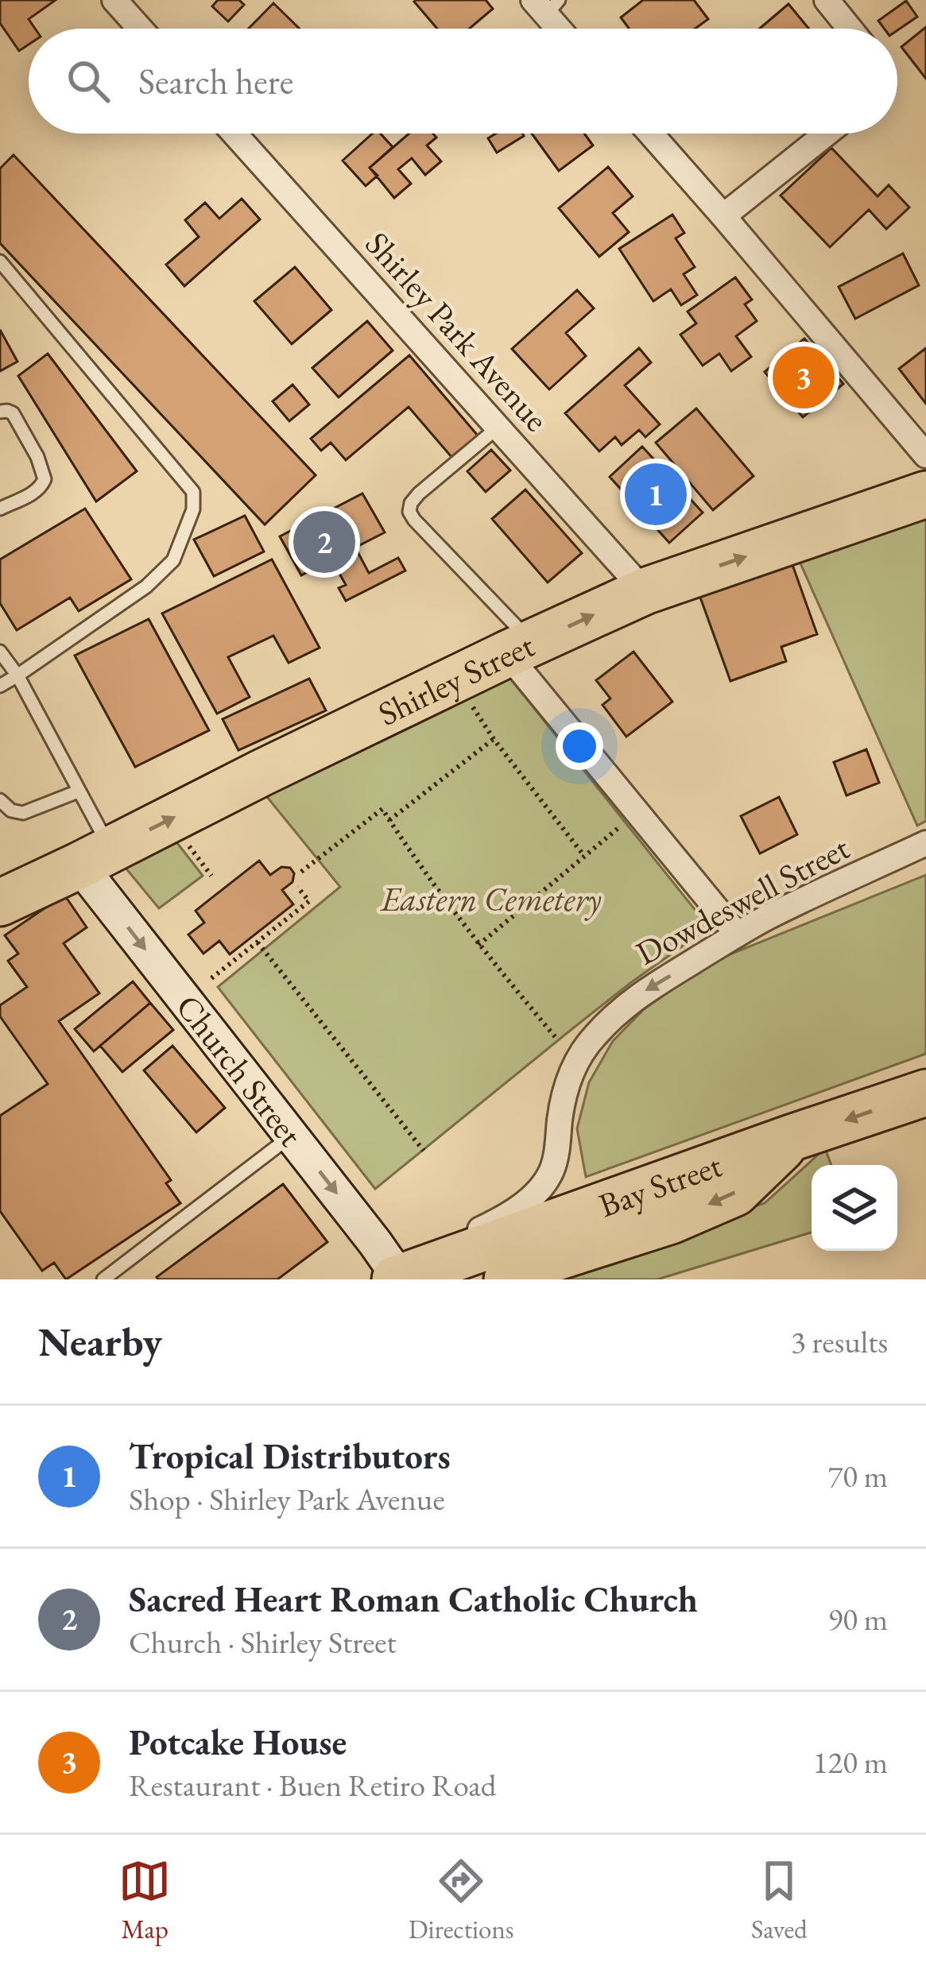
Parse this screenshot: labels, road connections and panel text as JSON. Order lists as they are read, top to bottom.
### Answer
{
  "streets": {
    "highway": ["Shirley Street", "Bay Street"],
    "main road": ["Church Street"],
    "street": ["Shirley Park Avenue", "Dowdeswell Street"]
  },
  "crossings": [
    ["Shirley Park Avenue", "Shirley Street"],
    ["Shirley Street", "Church Street"],
    ["Dowdeswell Street", "Church Street"],
    ["Dowdeswell Street", "Bay Street"],
    ["Church Street", "Bay Street"]
  ],
  "one_way": ["Shirley Street", "Dowdeswell Street", "Church Street"],
  "parks": ["Eastern Cemetery"],
  "page": {
    "search": "Search here",
    "pins": ["3", "1", "2"],
    "heading": ["Nearby", "3 results"],
    "list": [
      {
        "mark": "1",
        "name": "Tropical Distributors",
        "note": "Shop · Shirley Park Avenue",
        "value": "70 m"
      },
      {
        "mark": "2",
        "name": "Sacred Heart Roman Catholic Church",
        "note": "Church · Shirley Street",
        "value": "90 m"
      },
      {
        "mark": "3",
        "name": "Potcake House",
        "note": "Restaurant · Buen Retiro Road",
        "value": "120 m"
      }
    ],
    "nav": ["Map", "Directions", "Saved"]
  }
}
